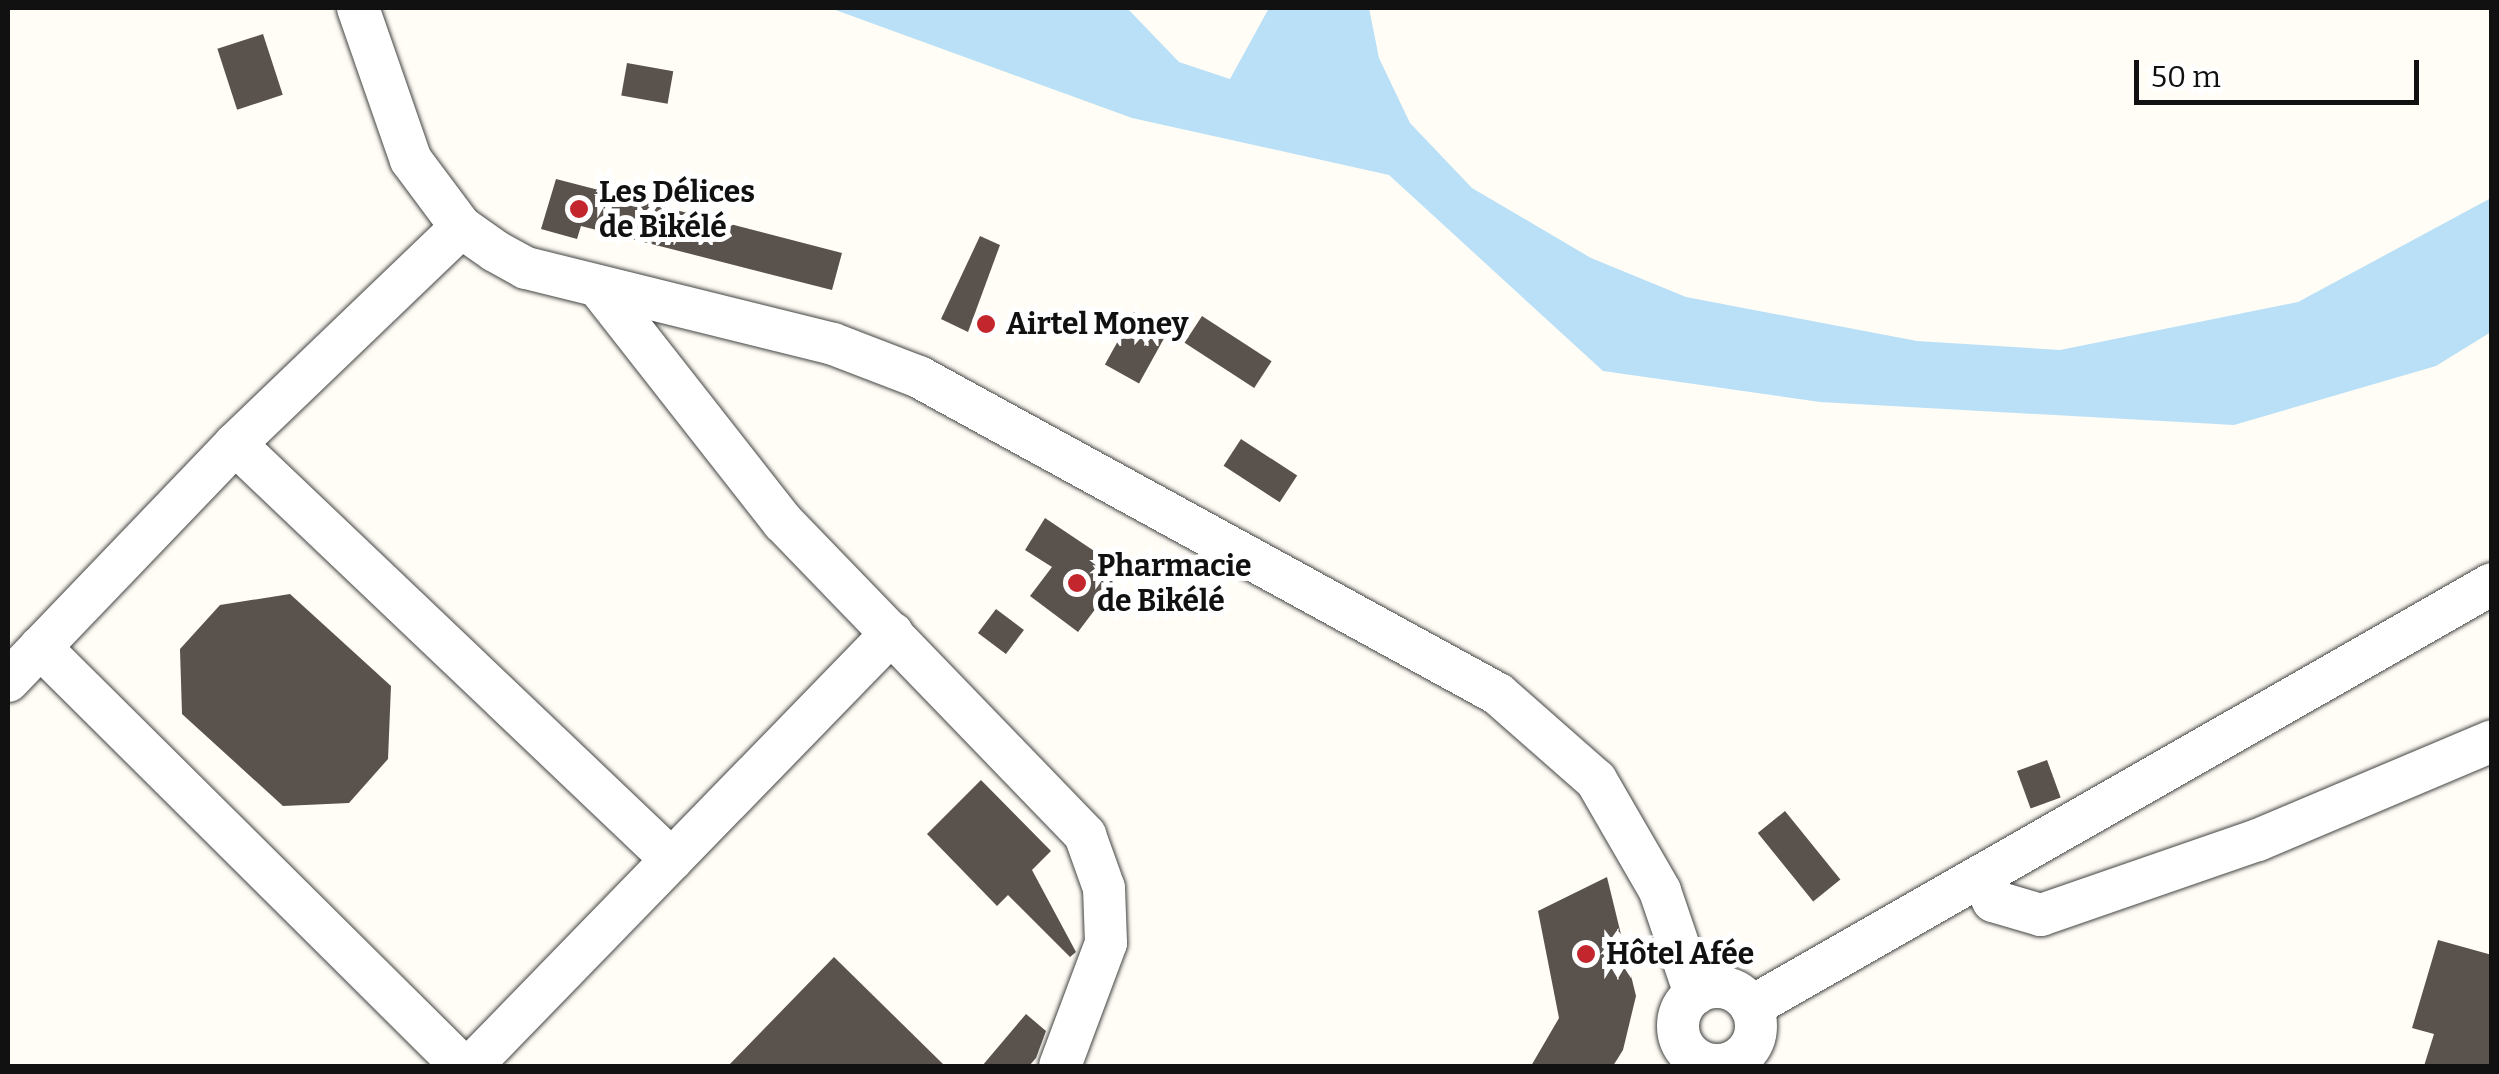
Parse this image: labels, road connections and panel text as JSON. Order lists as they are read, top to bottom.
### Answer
{
  "places": [
    "Les Délices de Bikélé",
    "Airtel Money",
    "Pharmacie de Bikélé",
    "Hôtel Afée"
  ],
  "scale_bar": "50 m"
}
